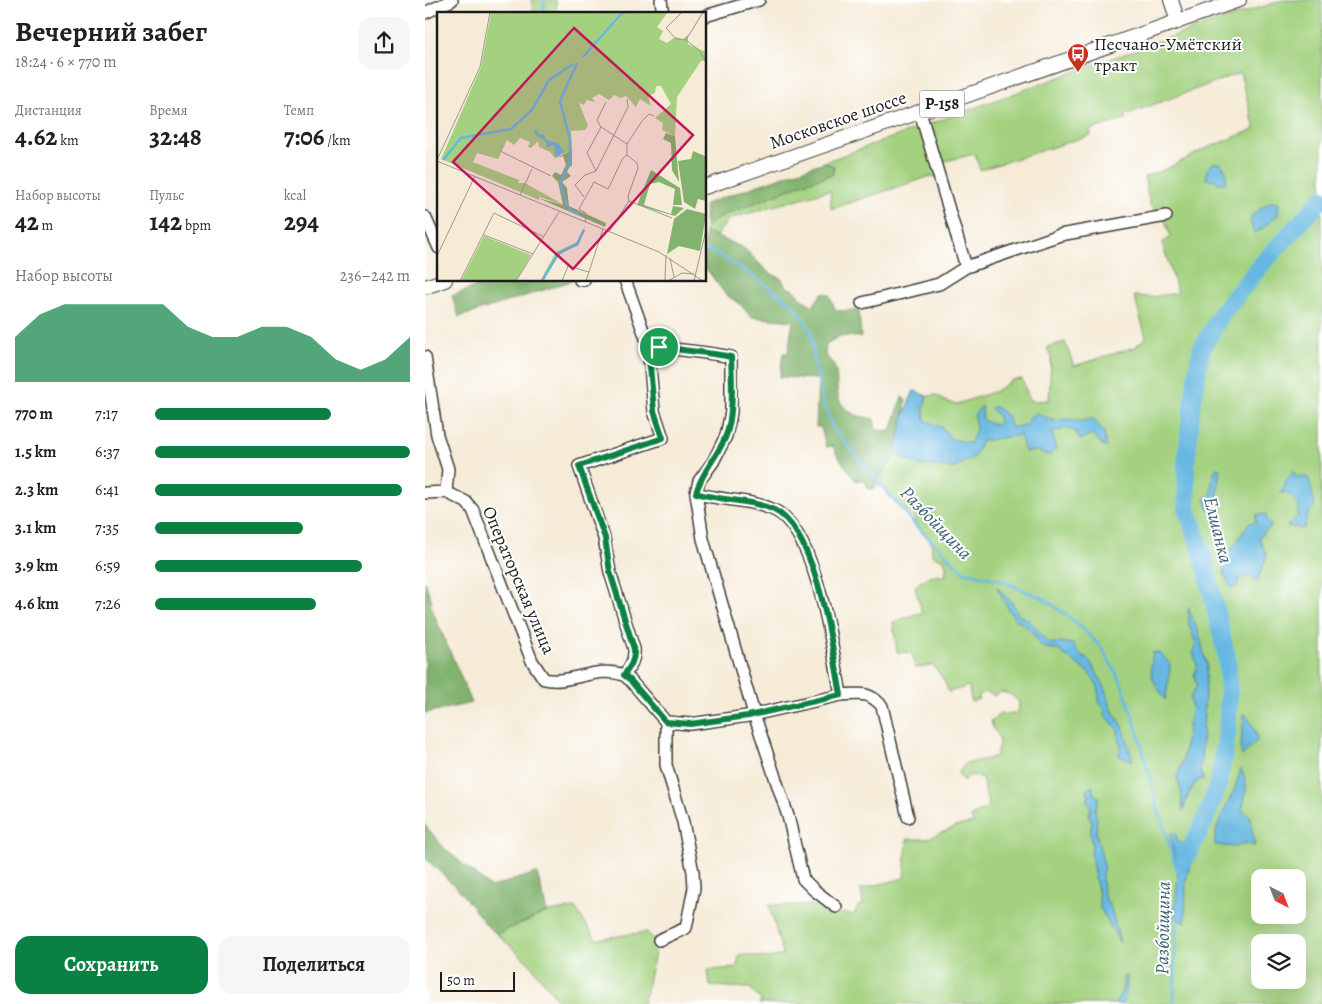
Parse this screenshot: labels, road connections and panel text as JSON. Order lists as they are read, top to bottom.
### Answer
{
  "streets": {
    "main road": ["Р-158", "Московское шоссе"],
    "street": ["Операторская улица"]
  },
  "water": ["Разбойщина", "Елшанка"],
  "places": {
    "bus stop": ["Песчано-Умётский тракт"]
  },
  "scale_bar": "50 m",
  "north": "bottom right",
  "page": {
    "heading": ["Вечерний забег", "18:24 · 6 × 770 m"],
    "stats": [
      ["Дистанция", "4.62 km"],
      ["Время", "32:48"],
      ["Темп", "7:06 /km"],
      ["Набор высоты", "42 m"],
      ["Пульс", "142 bpm"],
      ["kcal", "294"]
    ],
    "chart": ["Набор высоты", "236–242 m"],
    "list": [
      {
        "name": "770 m",
        "note": "7:17"
      },
      {
        "name": "1.5 km",
        "note": "6:37"
      },
      {
        "name": "2.3 km",
        "note": "6:41"
      },
      {
        "name": "3.1 km",
        "note": "7:35"
      },
      {
        "name": "3.9 km",
        "note": "6:59"
      },
      {
        "name": "4.6 km",
        "note": "7:26"
      }
    ],
    "buttons": ["Сохранить", "Поделиться"],
    "scale": "50 m"
  }
}
